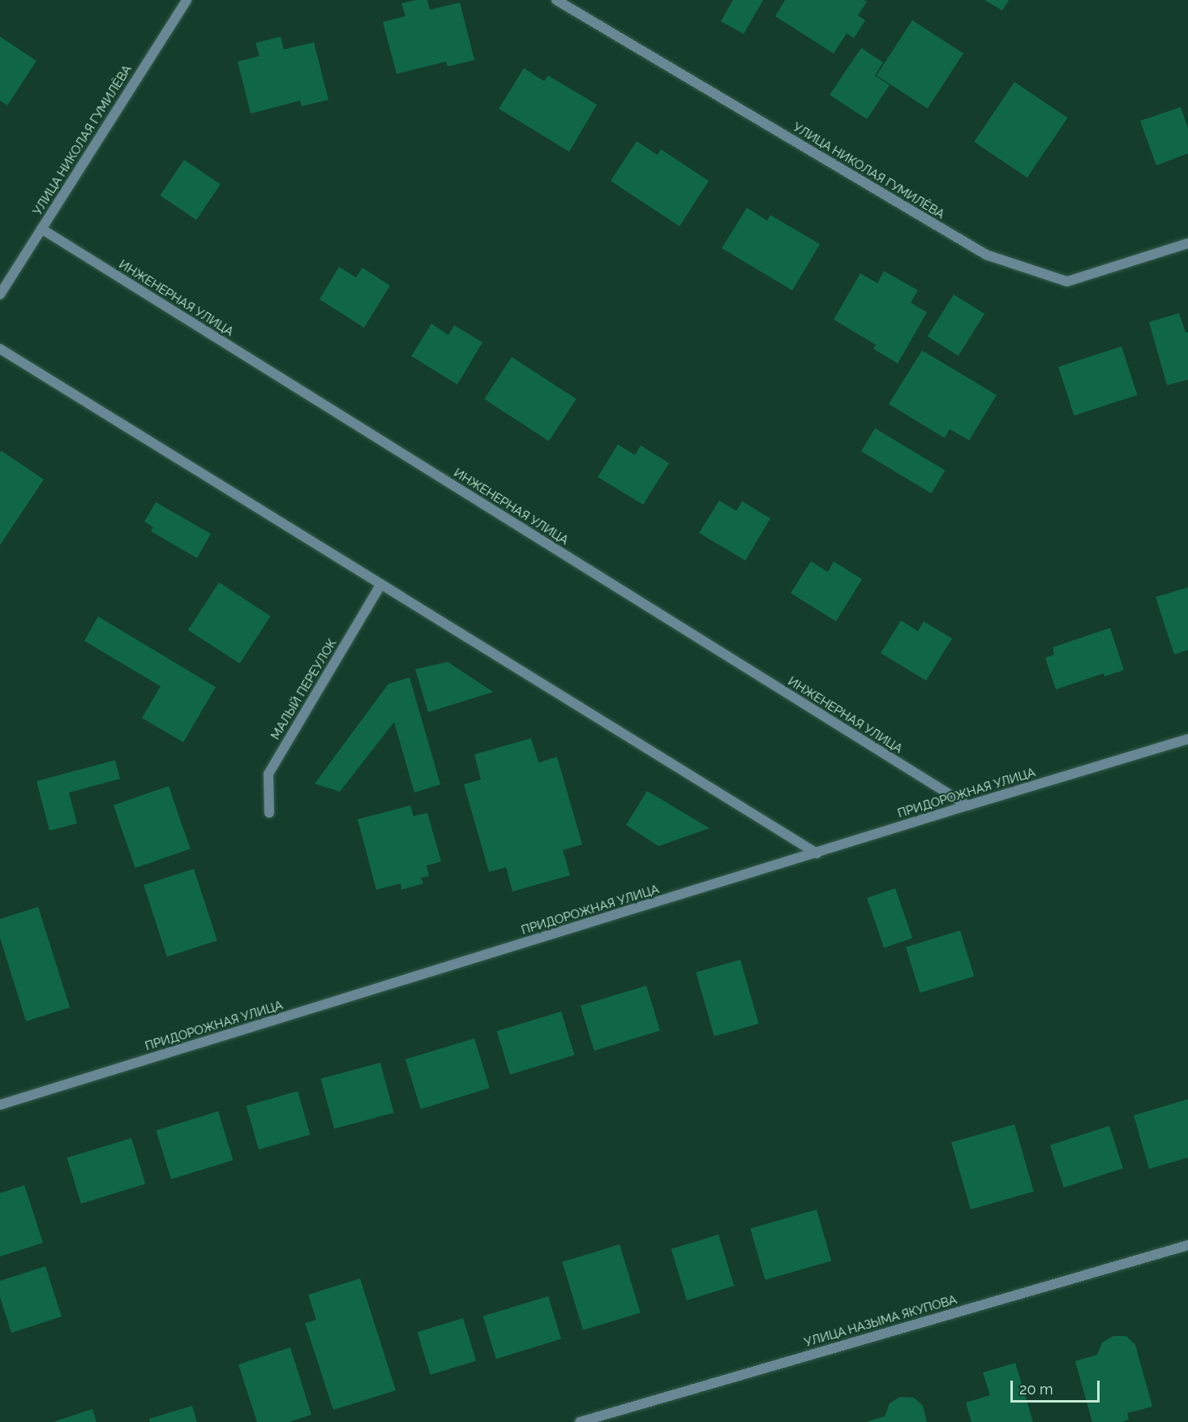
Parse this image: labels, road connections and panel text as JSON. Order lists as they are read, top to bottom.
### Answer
{
  "streets": {
    "street": [
      "УЛИЦА НИКОЛАЯ ГУМИЛЁВА",
      "ИНЖЕНЕРНАЯ УЛИЦА",
      "МАЛЫЙ ПЕРЕУЛОК",
      "ПРИДОРОЖНАЯ УЛИЦА",
      "УЛИЦА НАЗЫМА ЯКУПОВА"
    ]
  },
  "crossings": [
    ["УЛИЦА НИКОЛАЯ ГУМИЛЁВА", "ИНЖЕНЕРНАЯ УЛИЦА"],
    ["ИНЖЕНЕРНАЯ УЛИЦА", "ПРИДОРОЖНАЯ УЛИЦА"]
  ],
  "scale_bar": "20 m"
}
